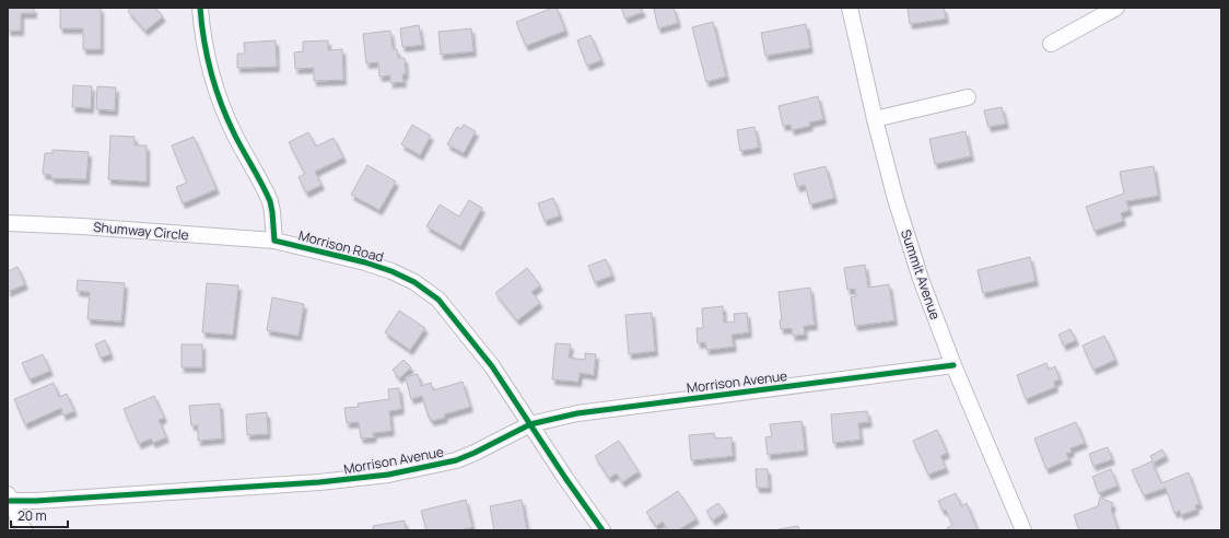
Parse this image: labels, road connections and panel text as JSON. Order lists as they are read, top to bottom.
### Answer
{
  "streets": {
    "street": [
      "Shumway Circle",
      "Morrison Road",
      "Summit Avenue",
      "Morrison Avenue"
    ]
  },
  "crossings": [
    ["Shumway Circle", "Morrison Road"],
    ["Morrison Road", "Morrison Avenue"],
    ["Summit Avenue", "Morrison Avenue"]
  ],
  "scale_bar": "20 m"
}
